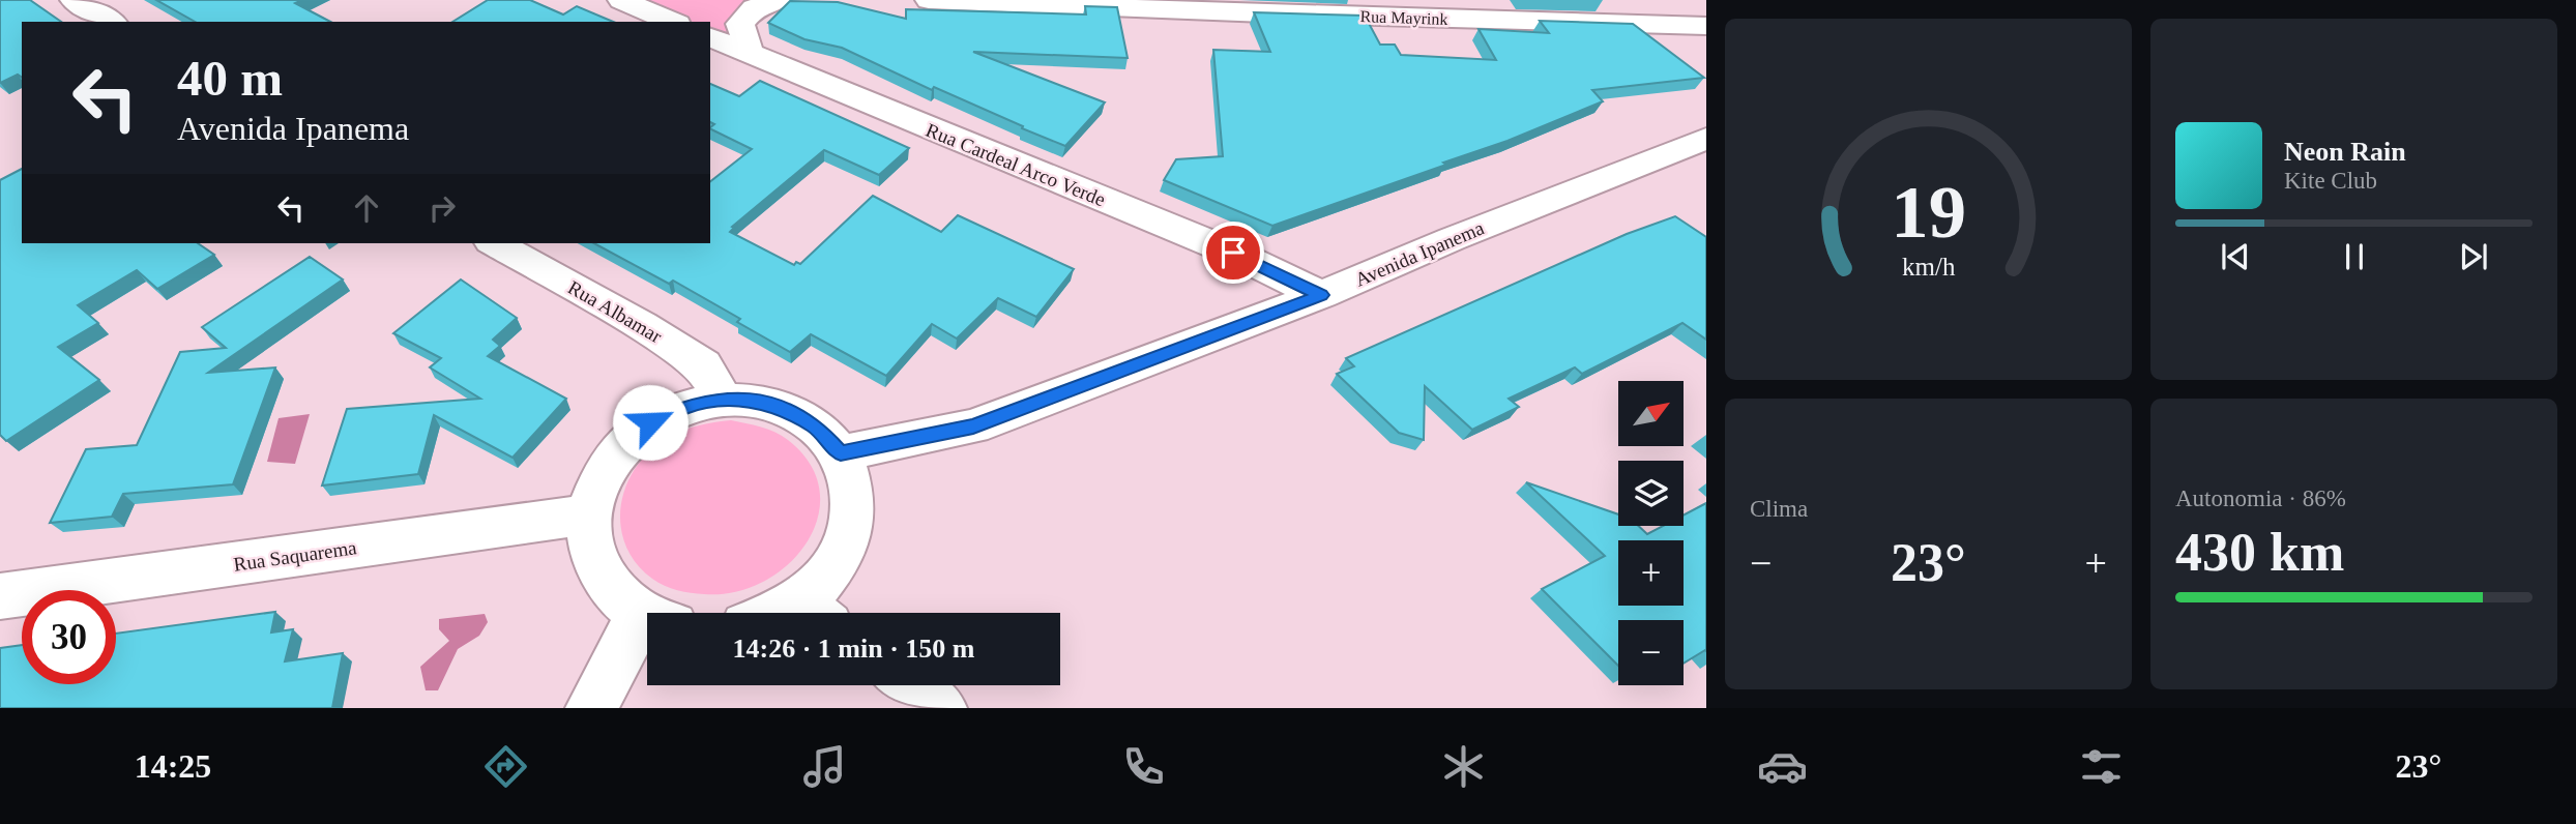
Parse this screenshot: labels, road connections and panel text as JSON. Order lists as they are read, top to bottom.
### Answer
{
  "streets": {
    "street": [
      "Rua Mayrink",
      "Rua Cardeal Arco Verde",
      "Avenida Ipanema",
      "Rua Albamar",
      "Rua Saquarema"
    ]
  },
  "crossings": [
    ["Rua Cardeal Arco Verde", "Avenida Ipanema"]
  ],
  "north": "top right",
  "page": {
    "turn": ["40 m", "Avenida Ipanema"],
    "song": ["Neon Rain", "Kite Club"],
    "map_buttons": ["+", "−"],
    "tile": [
      "Clima",
      ["Autonomia · 86%", "430 km"]
    ],
    "heat": ["−", "23°", "+"],
    "limit": "30",
    "trip": "14:26 · 1 min · 150 m",
    "tabs": ["14:25", "23°"],
    "gauge": ["19", "km/h"]
  }
}
